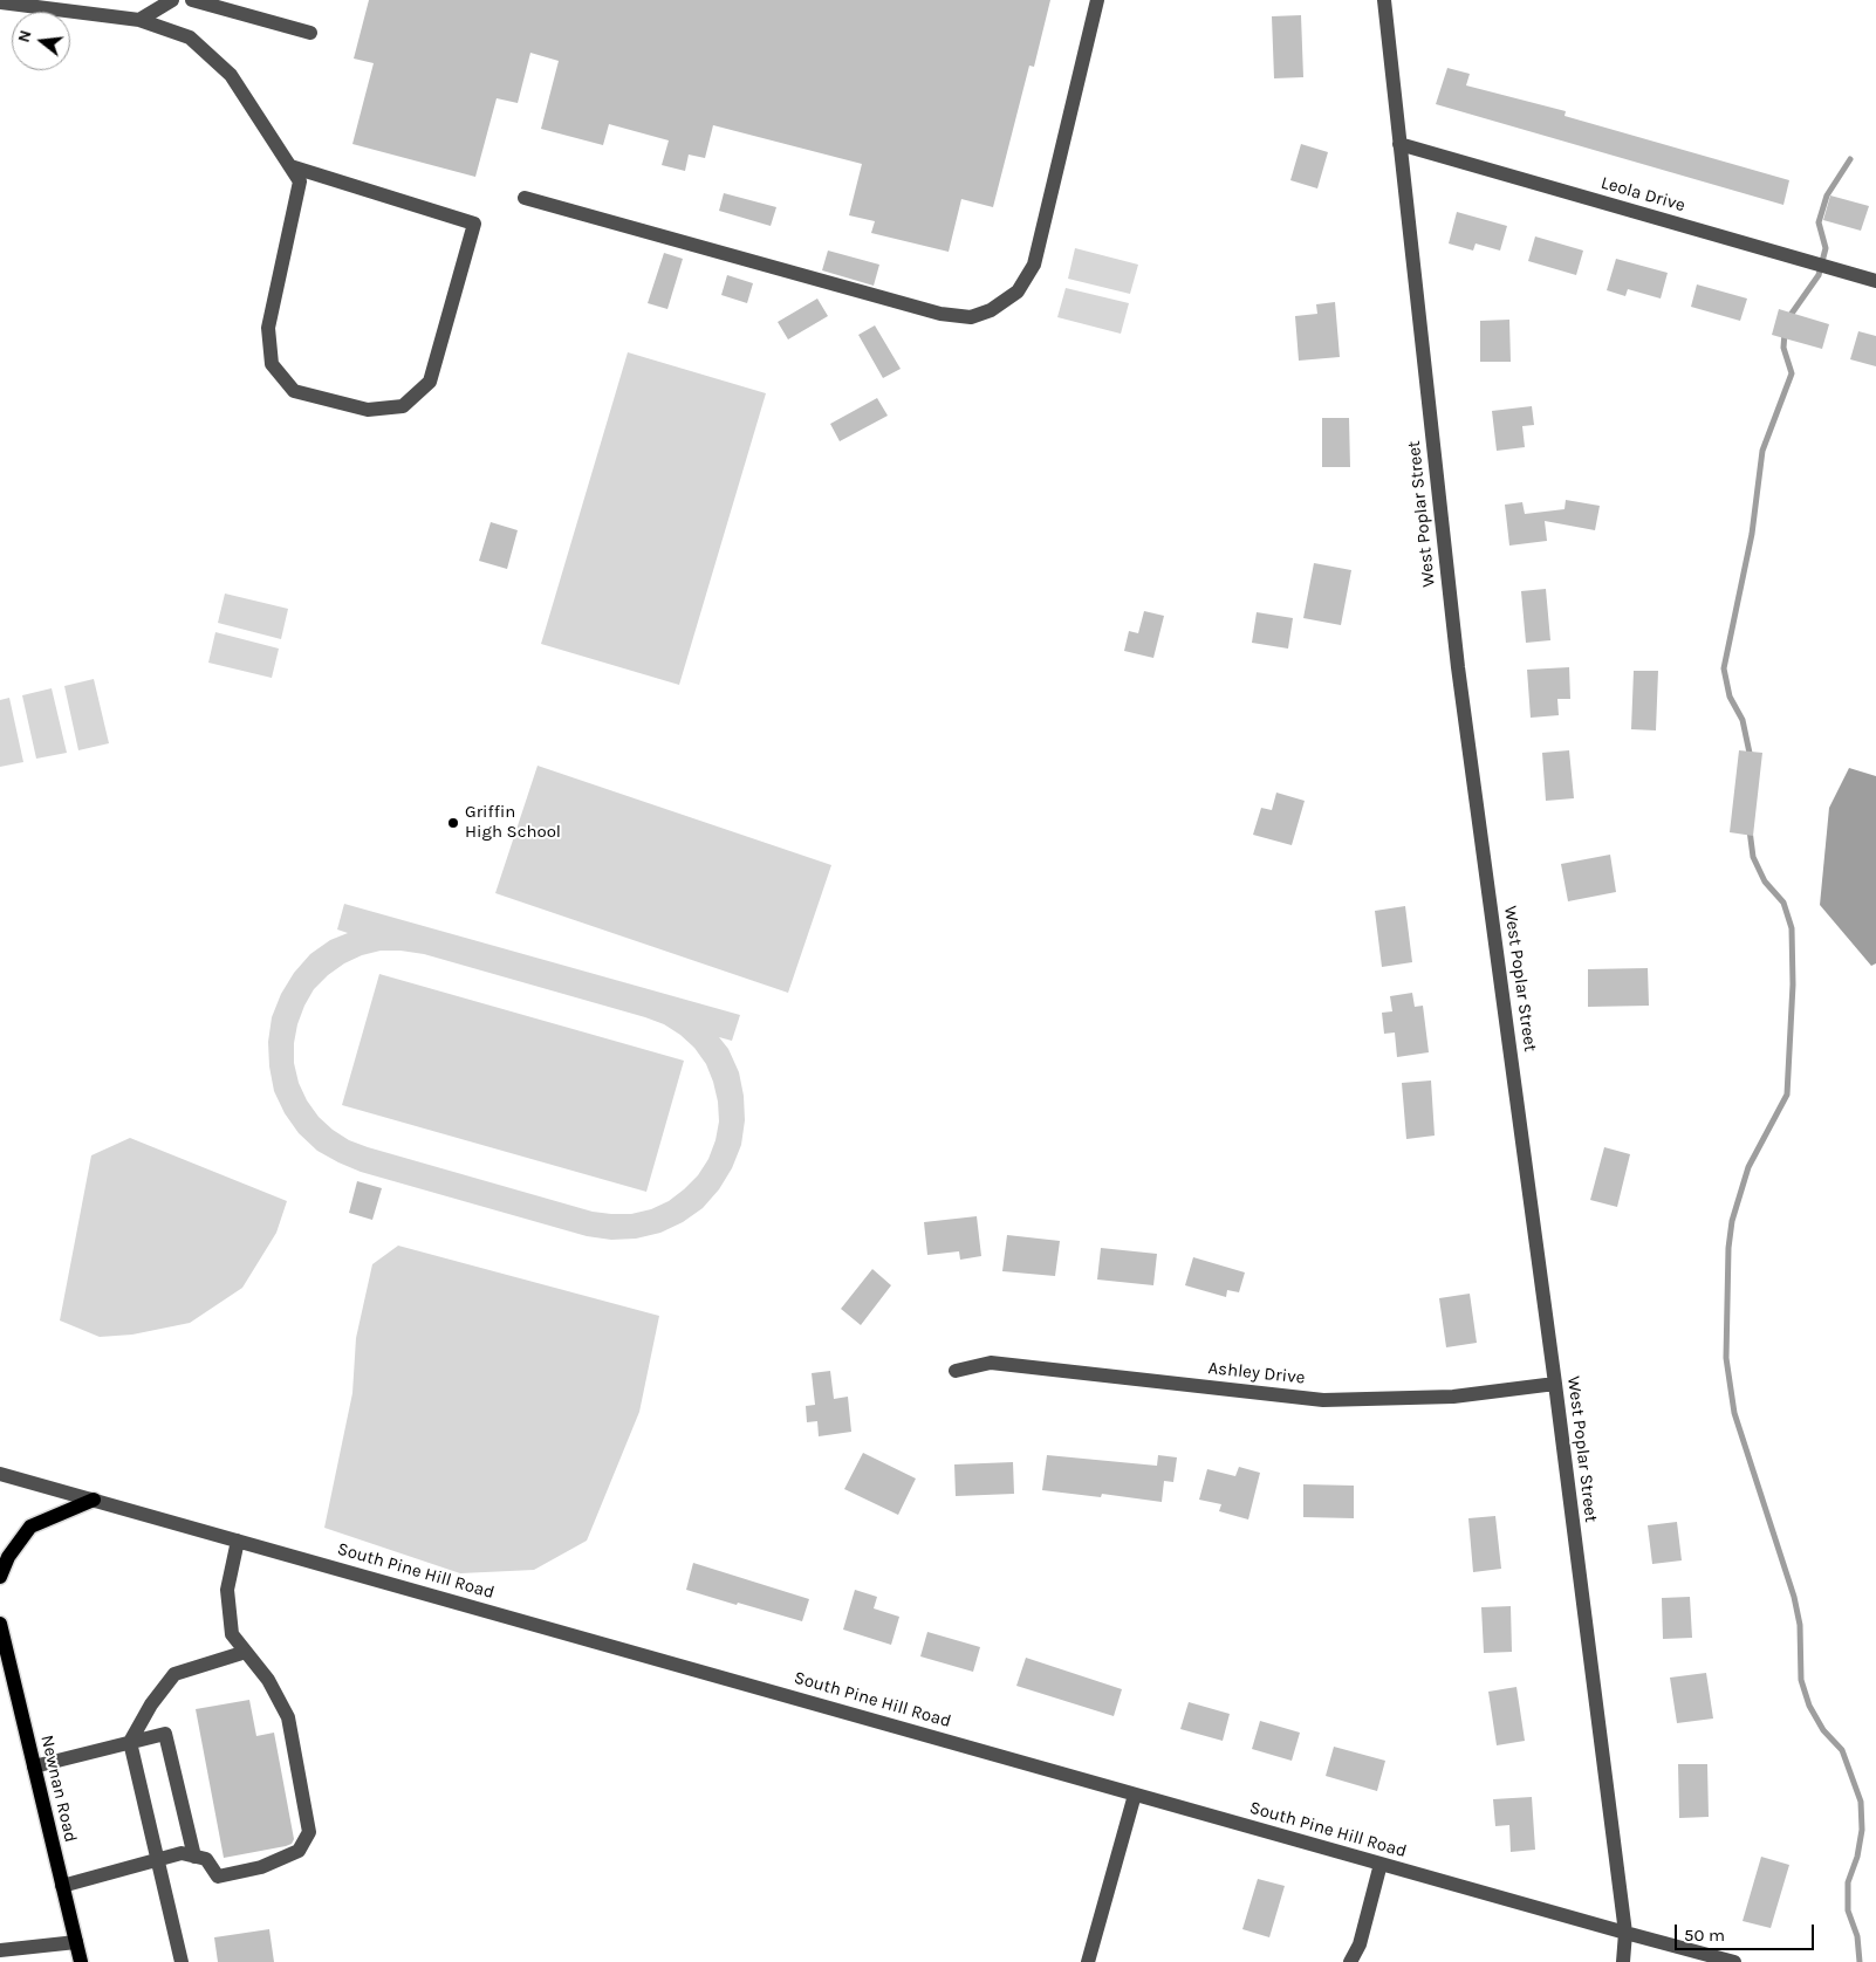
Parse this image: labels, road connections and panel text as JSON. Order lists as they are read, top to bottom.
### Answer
{
  "streets": {
    "main road": ["Newnan Road"],
    "street": [
      "Leola Drive",
      "West Poplar Street",
      "Ashley Drive",
      "South Pine Hill Road"
    ]
  },
  "crossings": [
    ["Leola Drive", "West Poplar Street"],
    ["West Poplar Street", "Ashley Drive"],
    ["West Poplar Street", "South Pine Hill Road"]
  ],
  "places": ["Griffin High School"],
  "scale_bar": "50 m",
  "north": "left"
}
